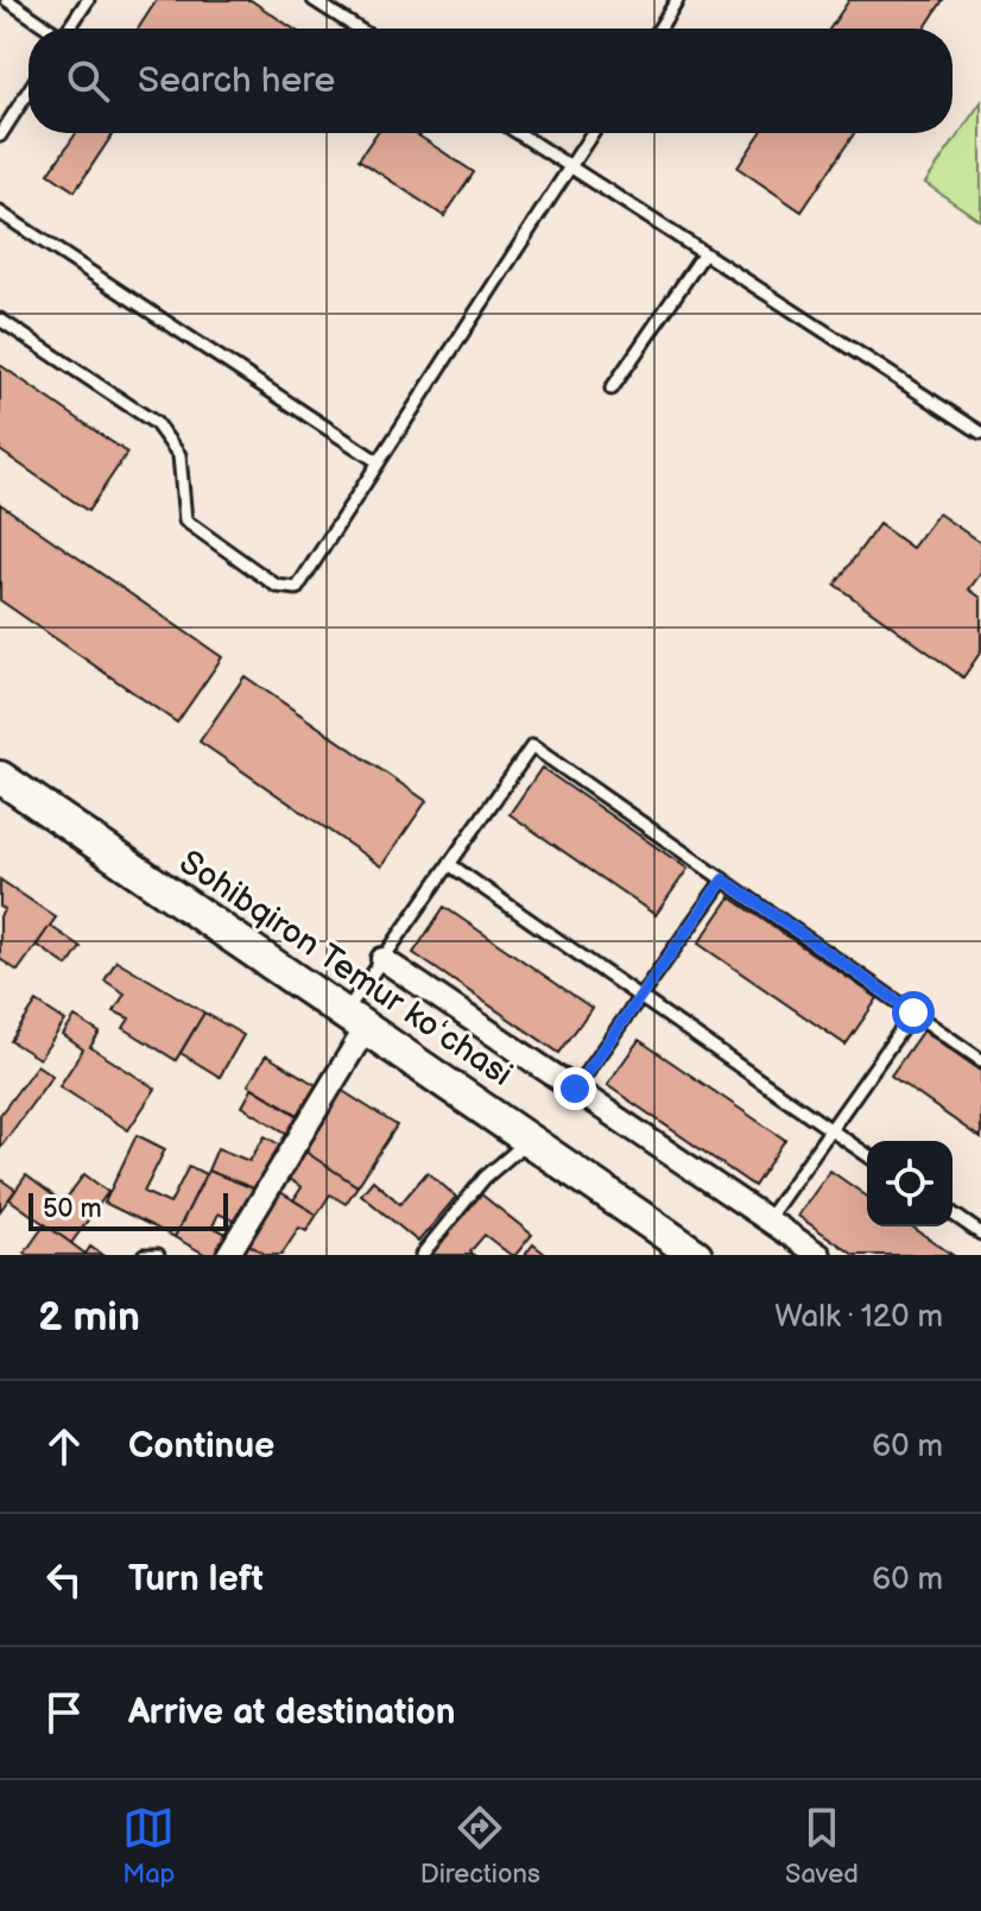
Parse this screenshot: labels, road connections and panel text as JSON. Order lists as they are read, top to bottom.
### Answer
{
  "streets": {
    "main road": ["Sohibqiron Temur koʻchasi"]
  },
  "scale_bar": "50 m",
  "page": {
    "search": "Search here",
    "scale": "50 m",
    "heading": ["2 min", "Walk · 120 m"],
    "list": [
      ["Continue", "60 m"],
      ["Turn left", "60 m"],
      "Arrive at destination"
    ],
    "nav": ["Map", "Directions", "Saved"]
  }
}
